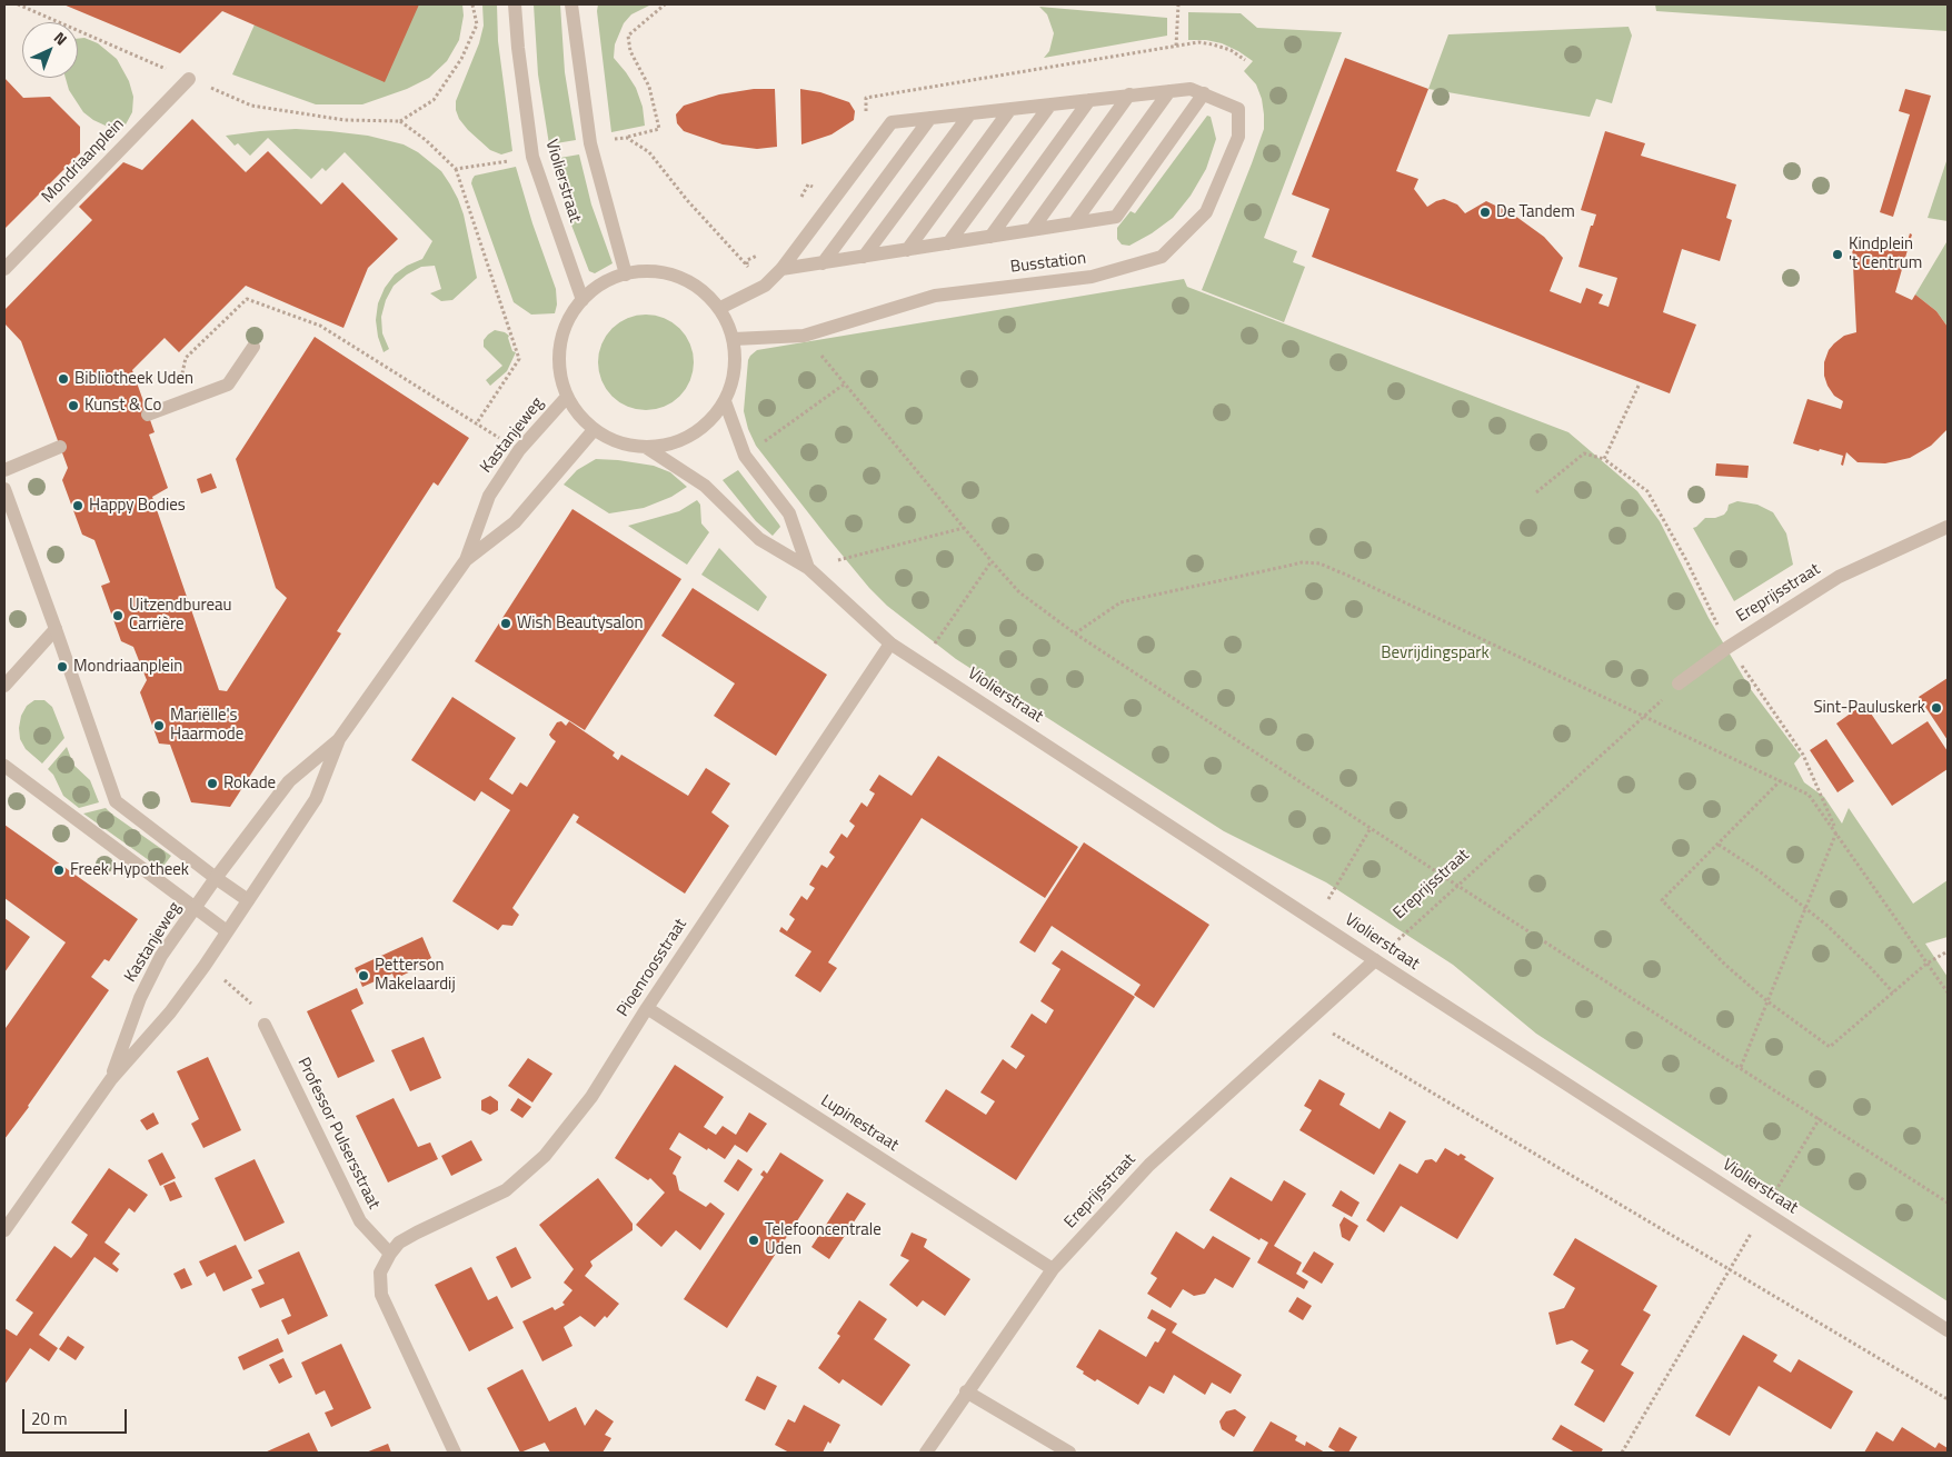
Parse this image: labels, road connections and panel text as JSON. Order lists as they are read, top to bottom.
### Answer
{
  "streets": {
    "street": [
      "Mondriaanplein",
      "Violierstraat",
      "Busstation",
      "Kastanjeweg",
      "Ereprijsstraat",
      "Pioenroosstraat",
      "Lupinestraat",
      "Professor Pulsersstraat"
    ]
  },
  "crossings": [
    ["Violierstraat", "Busstation"],
    ["Violierstraat", "Kastanjeweg"],
    ["Violierstraat", "Ereprijsstraat"],
    ["Violierstraat", "Pioenroosstraat"],
    ["Busstation", "Kastanjeweg"],
    ["Ereprijsstraat", "Lupinestraat"],
    ["Pioenroosstraat", "Lupinestraat"],
    ["Pioenroosstraat", "Professor Pulsersstraat"]
  ],
  "parks": ["Bevrijdingspark"],
  "places": [
    "De Tandem",
    "Kindplein 't Centrum",
    "Bibliotheek Uden",
    "Kunst & Co",
    "Happy Bodies",
    "Uitzendbureau Carrière",
    "Wish Beautysalon",
    "Mondriaanplein",
    "Sint-Pauluskerk",
    "Mariëlle's Haarmode",
    "Rokade",
    "Freek Hypotheek",
    "Petterson Makelaardij",
    "Telefooncentrale Uden"
  ],
  "scale_bar": "20 m",
  "north": "top right"
}
